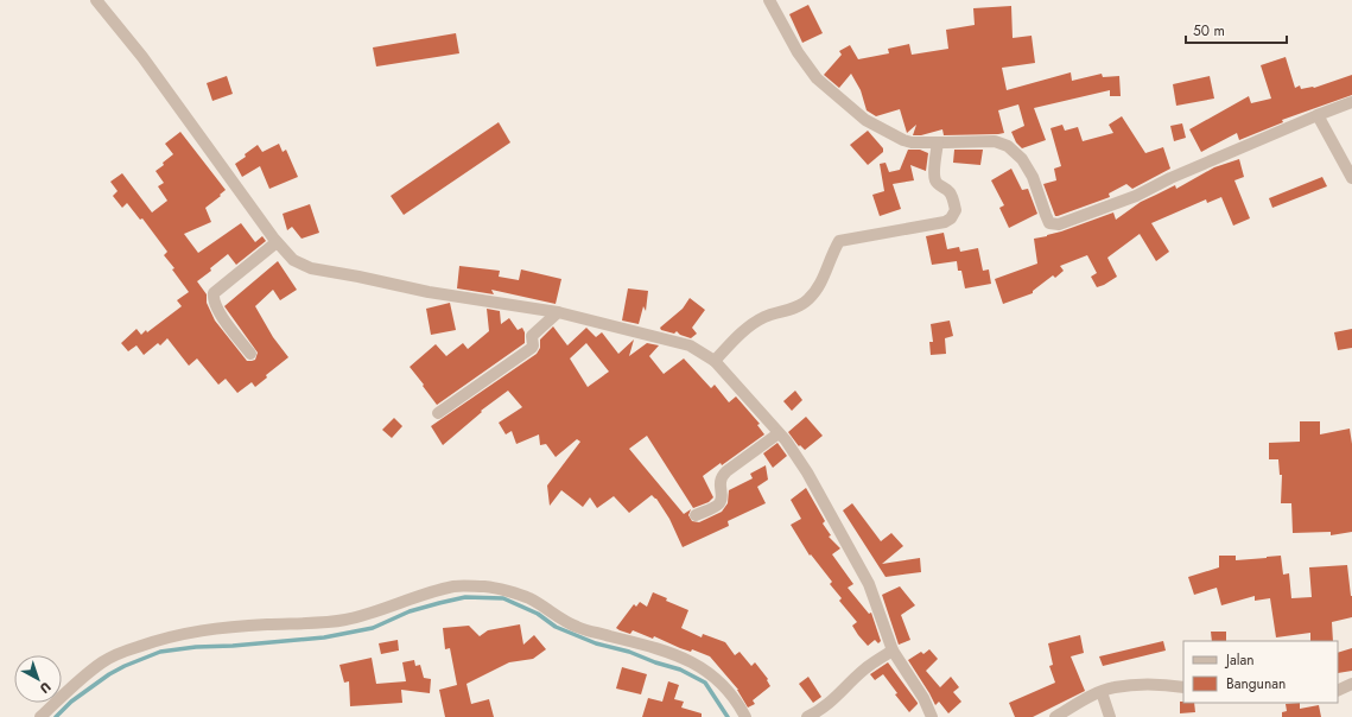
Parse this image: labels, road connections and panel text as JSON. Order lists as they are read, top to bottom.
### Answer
{
  "legend": ["Jalan", "Bangunan"],
  "scale_bar": "50 m",
  "north": "bottom right"
}
